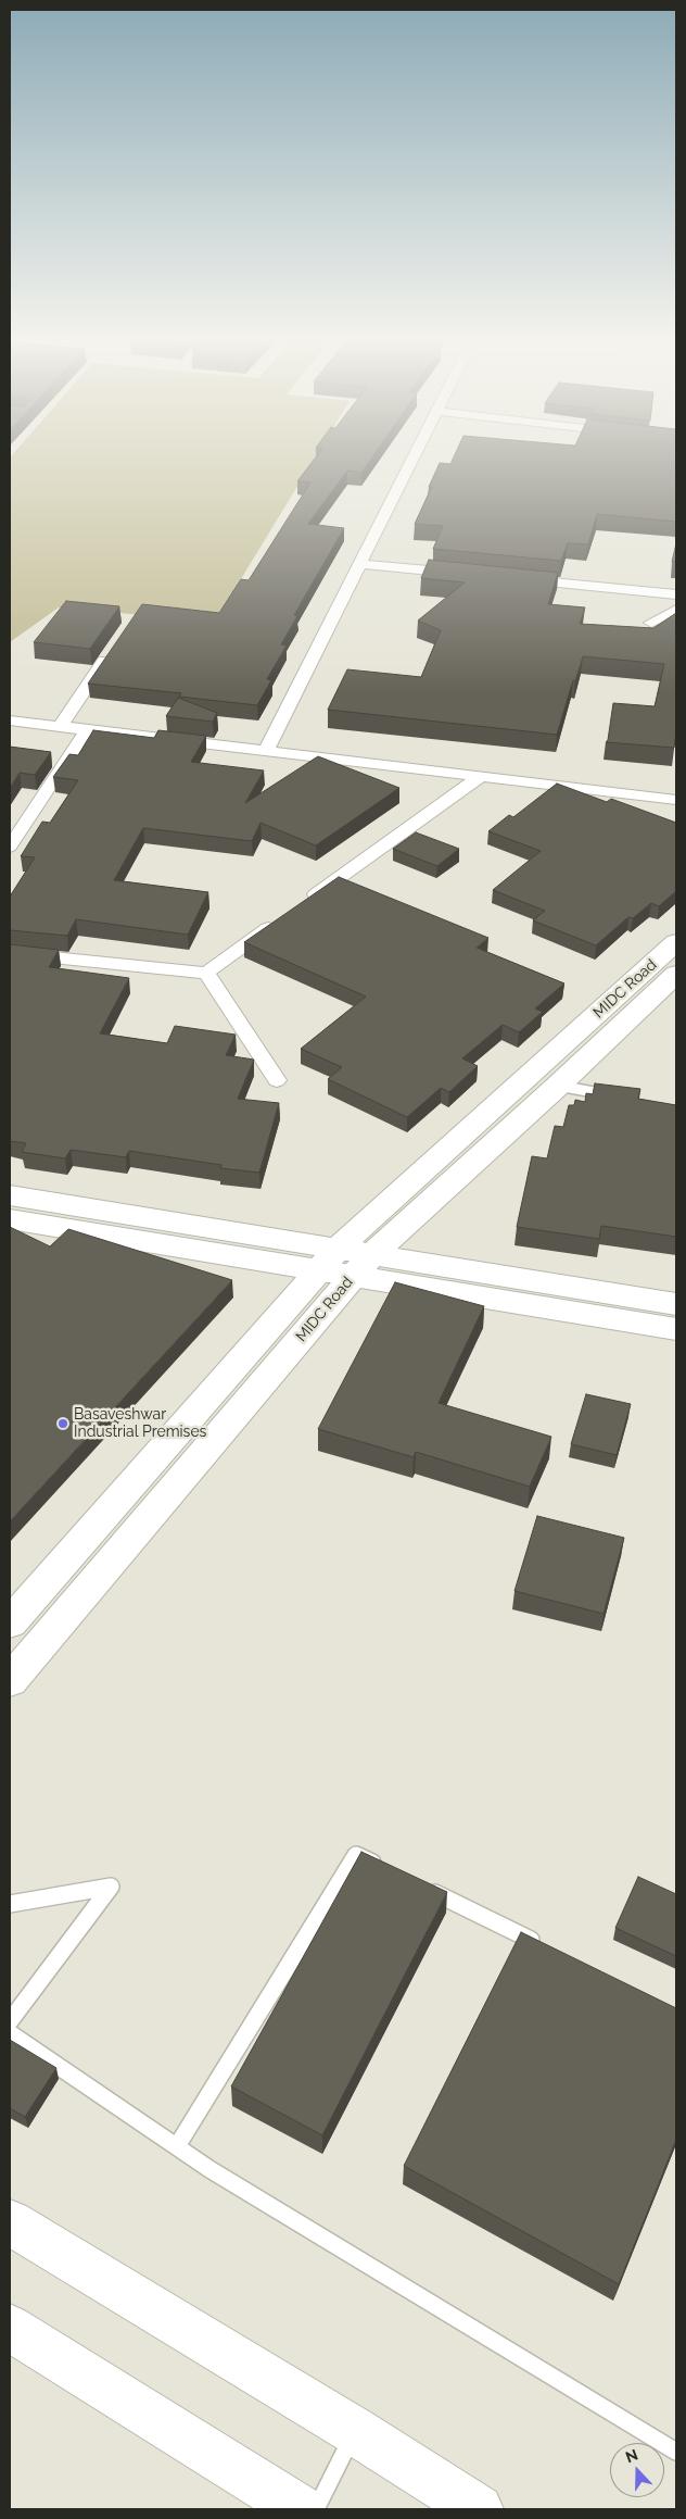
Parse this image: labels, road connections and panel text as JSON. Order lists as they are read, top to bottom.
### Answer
{
  "streets": {
    "main road": ["MIDC Road"]
  },
  "places": ["Basaveshwar Industrial Premises"],
  "north": "top"
}
